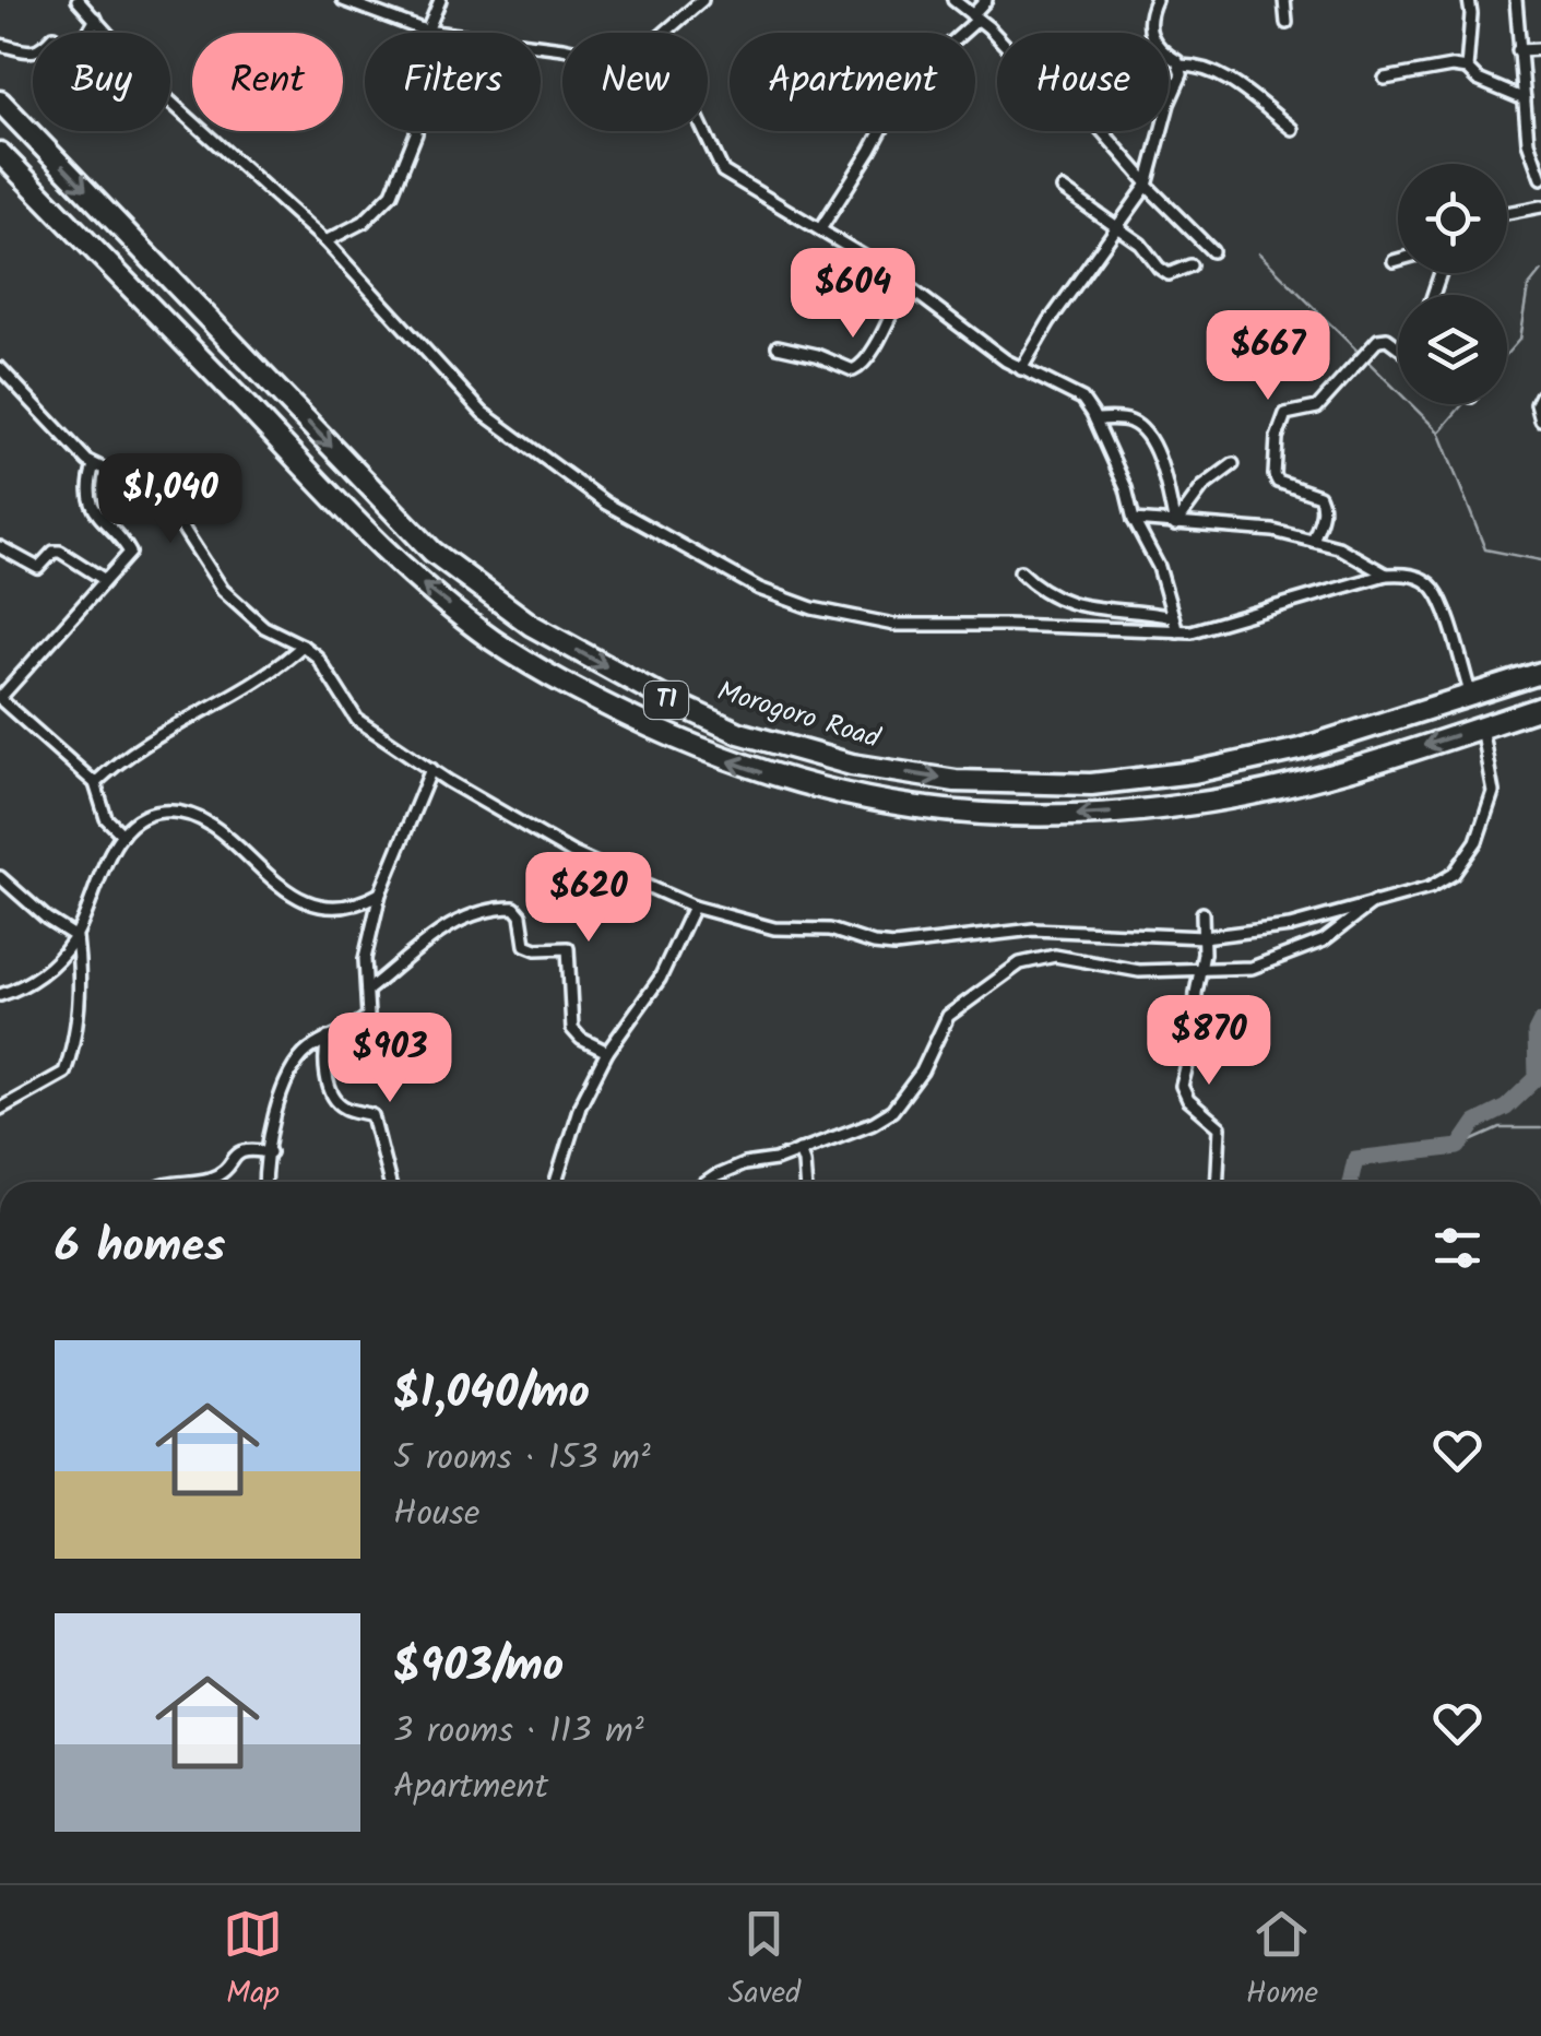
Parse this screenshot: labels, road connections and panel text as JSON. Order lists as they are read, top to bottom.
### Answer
{
  "streets": {
    "highway": ["T1", "Morogoro Road"]
  },
  "page": {
    "chip": [
      "Buy",
      "Rent",
      "Filters",
      "New",
      "Apartment",
      "House"
    ],
    "price": [
      "$604",
      "$667",
      "$1,040",
      "$620",
      "$870",
      "$903"
    ],
    "heading": "6 homes",
    "list": [
      {
        "name": "$1,040/mo",
        "note": "5 rooms · 153 m² · House"
      },
      {
        "name": "$903/mo",
        "note": "3 rooms · 113 m² · Apartment"
      }
    ],
    "tabs": ["Map", "Saved", "Home"]
  }
}
